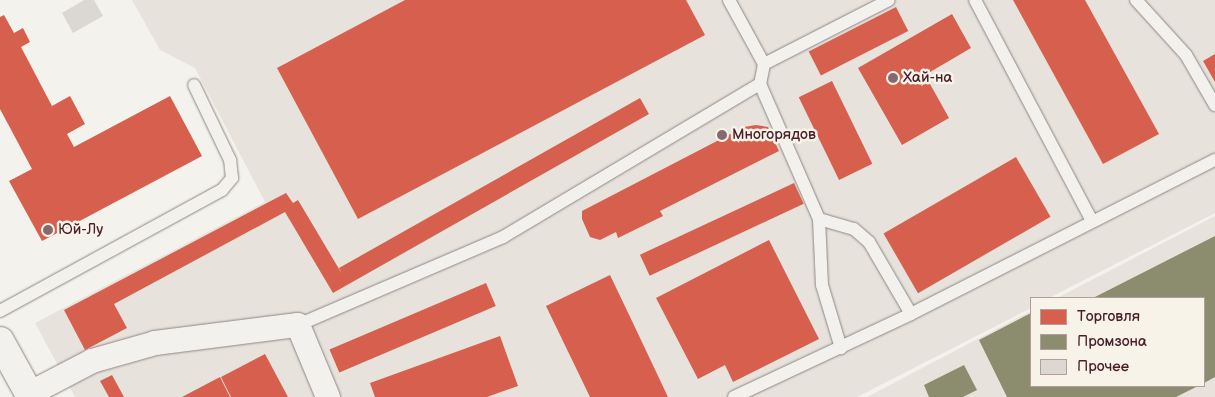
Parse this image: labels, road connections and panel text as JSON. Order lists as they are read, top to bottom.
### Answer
{
  "places": ["Хай-на", "Многорядов", "Юй-Лу"],
  "legend": ["Торговля", "Промзона", "Прочее"]
}
